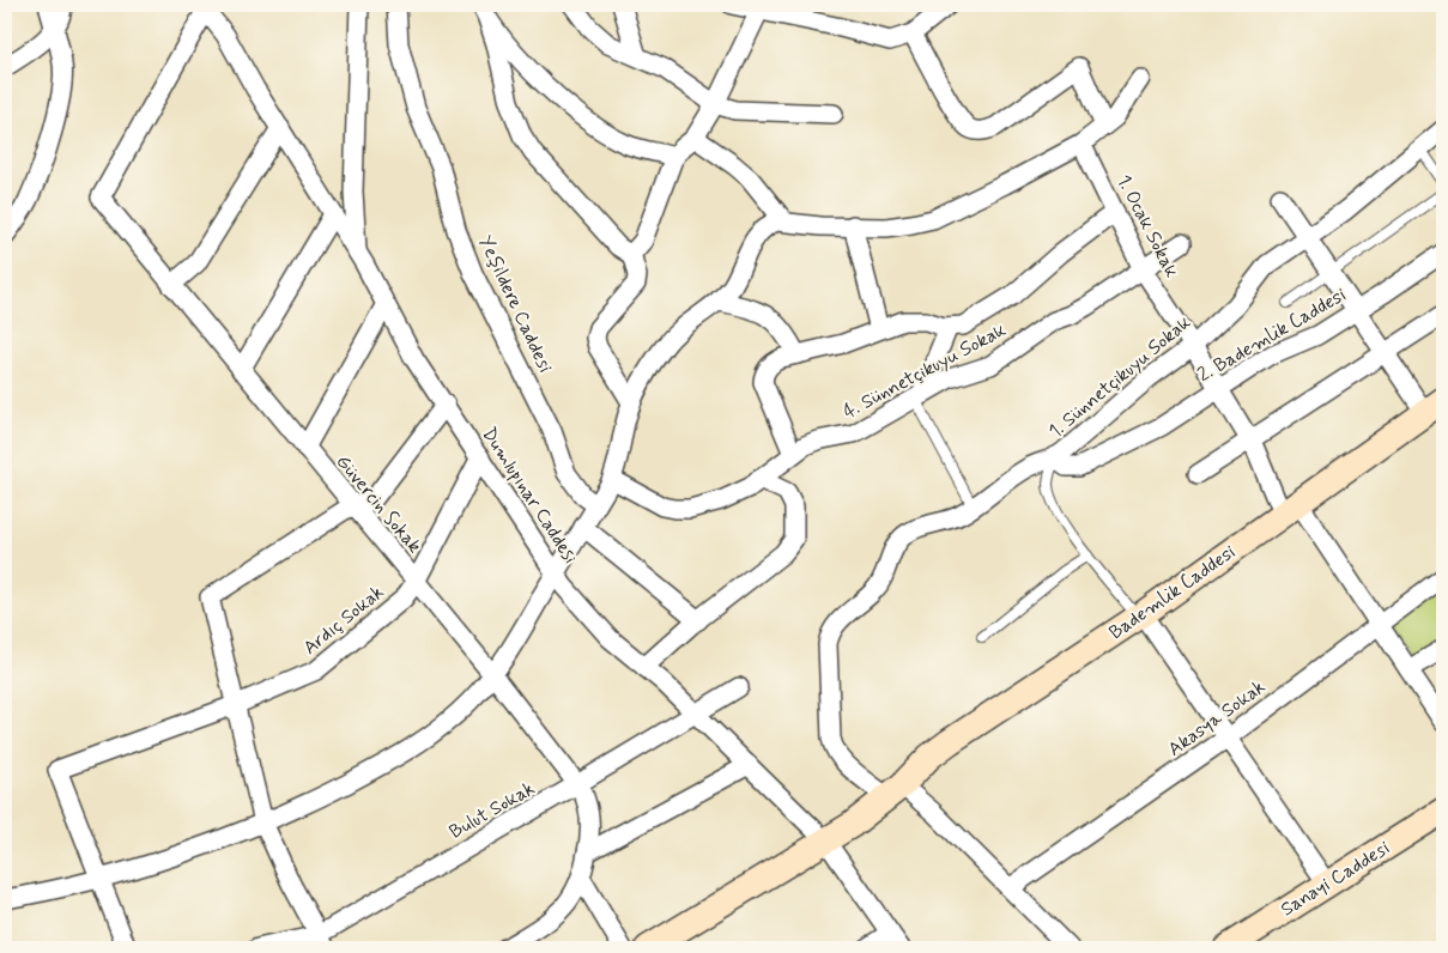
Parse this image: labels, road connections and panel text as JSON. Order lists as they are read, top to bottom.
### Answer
{
  "streets": {
    "street": [
      "1. Ocak Sokak",
      "Yeşildere Caddesi",
      "2. Bademlik Caddesi",
      "4. Sünnetçikuyu Sokak",
      "1. Sünnetçikuyu Sokak",
      "Dumlupınar Caddesi",
      "Güvercin Sokak",
      "Bademlik Caddesi",
      "Ardıç Sokak",
      "Akasya Sokak",
      "Bulut Sokak",
      "Sanayi Caddesi"
    ]
  },
  "crossings": [
    ["1. Ocak Sokak", "2. Bademlik Caddesi"],
    ["1. Ocak Sokak", "4. Sünnetçikuyu Sokak"],
    ["1. Ocak Sokak", "1. Sünnetçikuyu Sokak"],
    ["1. Ocak Sokak", "Bademlik Caddesi"],
    ["1. Ocak Sokak", "Akasya Sokak"],
    ["2. Bademlik Caddesi", "1. Sünnetçikuyu Sokak"],
    ["1. Sünnetçikuyu Sokak", "Bademlik Caddesi"],
    ["1. Sünnetçikuyu Sokak", "Akasya Sokak"],
    ["Dumlupınar Caddesi", "Güvercin Sokak"],
    ["Dumlupınar Caddesi", "Bademlik Caddesi"],
    ["Dumlupınar Caddesi", "Ardıç Sokak"],
    ["Dumlupınar Caddesi", "Bulut Sokak"],
    ["Güvercin Sokak", "Ardıç Sokak"],
    ["Güvercin Sokak", "Bulut Sokak"]
  ]
}
